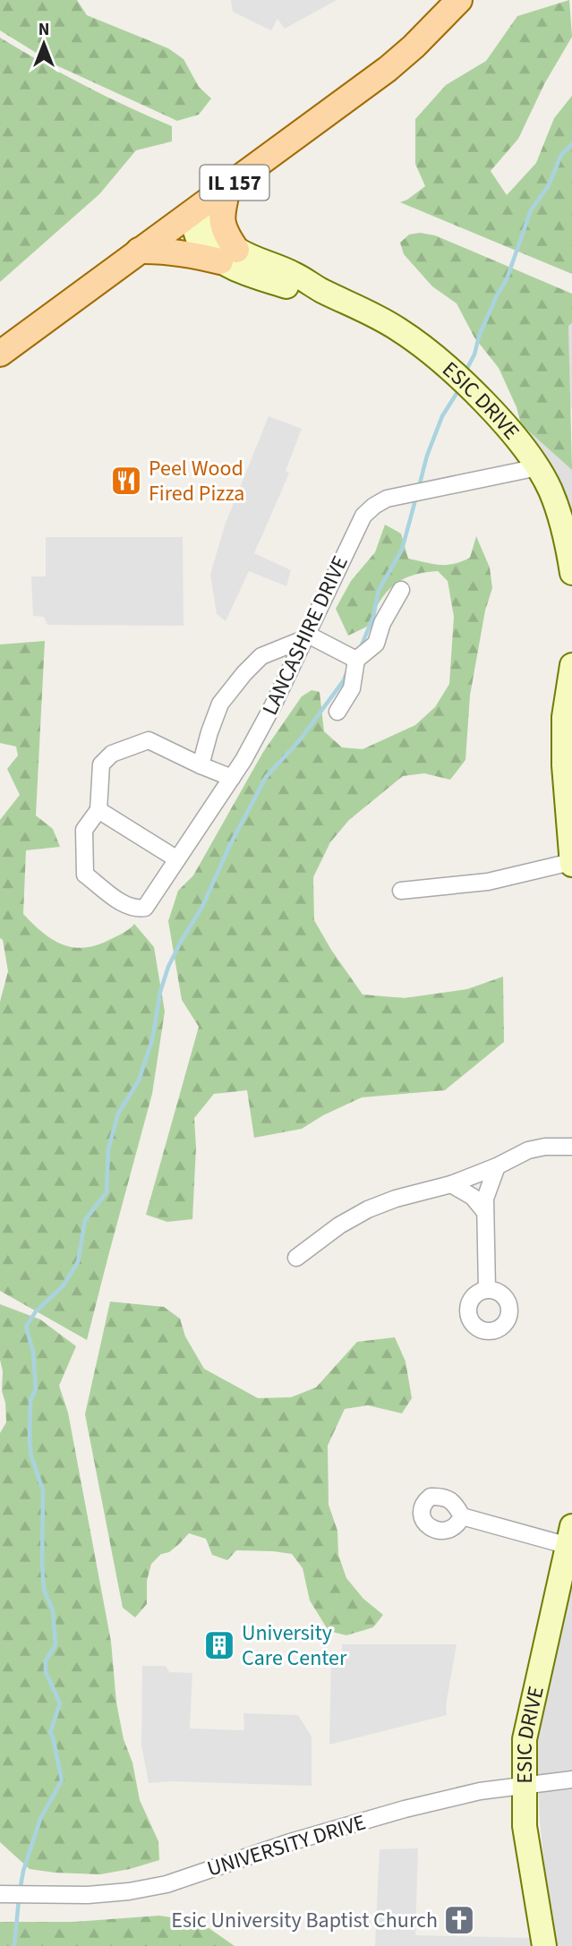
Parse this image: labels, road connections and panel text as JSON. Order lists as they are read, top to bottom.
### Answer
{
  "streets": {
    "main road": ["IL 157"],
    "street": ["ESIC DRIVE", "LANCASHIRE DRIVE", "UNIVERSITY DRIVE"]
  },
  "crossings": [
    ["IL 157", "ESIC DRIVE"],
    ["ESIC DRIVE", "LANCASHIRE DRIVE"],
    ["ESIC DRIVE", "UNIVERSITY DRIVE"]
  ],
  "places": {
    "restaurant": ["Peel Wood Fired Pizza"],
    "building": ["University Care Center"],
    "church": ["Esic University Baptist Church"]
  },
  "north": "top"
}
